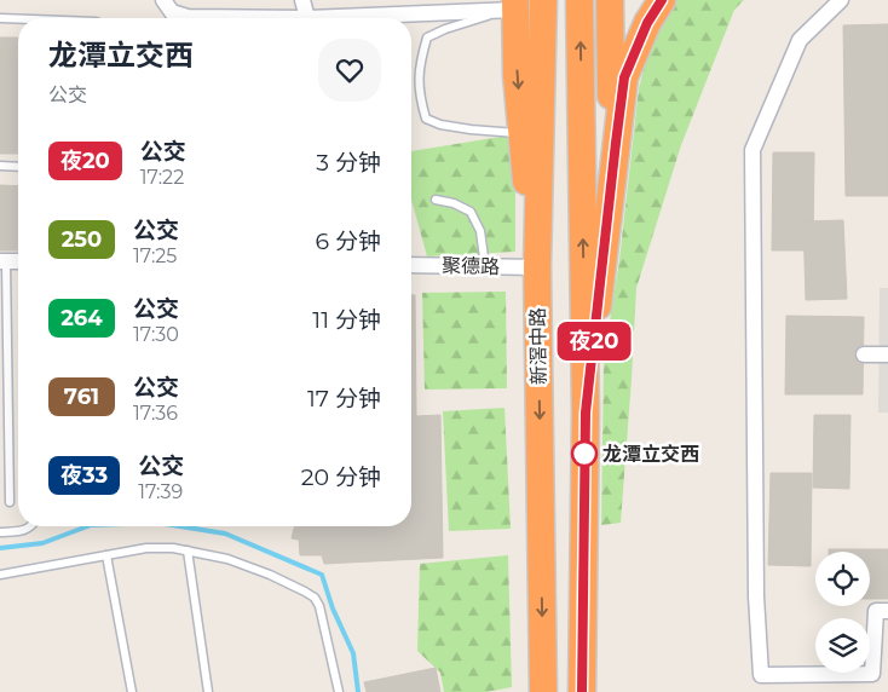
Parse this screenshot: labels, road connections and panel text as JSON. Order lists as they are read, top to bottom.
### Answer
{
  "streets": {
    "highway": ["新滘中路"],
    "street": ["聚德路"]
  },
  "crossings": [
    ["聚德路", "新滘中路"]
  ],
  "places": ["龙潭立交西"],
  "lines": ["bus line 夜20"],
  "page": {
    "on_map": "夜20",
    "heading": ["龙潭立交西", "公交"],
    "list": [
      {
        "mark": "夜20",
        "name": "公交",
        "note": "17:22",
        "value": "3 分钟"
      },
      {
        "mark": "250",
        "name": "公交",
        "note": "17:25",
        "value": "6 分钟"
      },
      {
        "mark": "264",
        "name": "公交",
        "note": "17:30",
        "value": "11 分钟"
      },
      {
        "mark": "761",
        "name": "公交",
        "note": "17:36",
        "value": "17 分钟"
      },
      {
        "mark": "夜33",
        "name": "公交",
        "note": "17:39",
        "value": "20 分钟"
      }
    ]
  }
}
